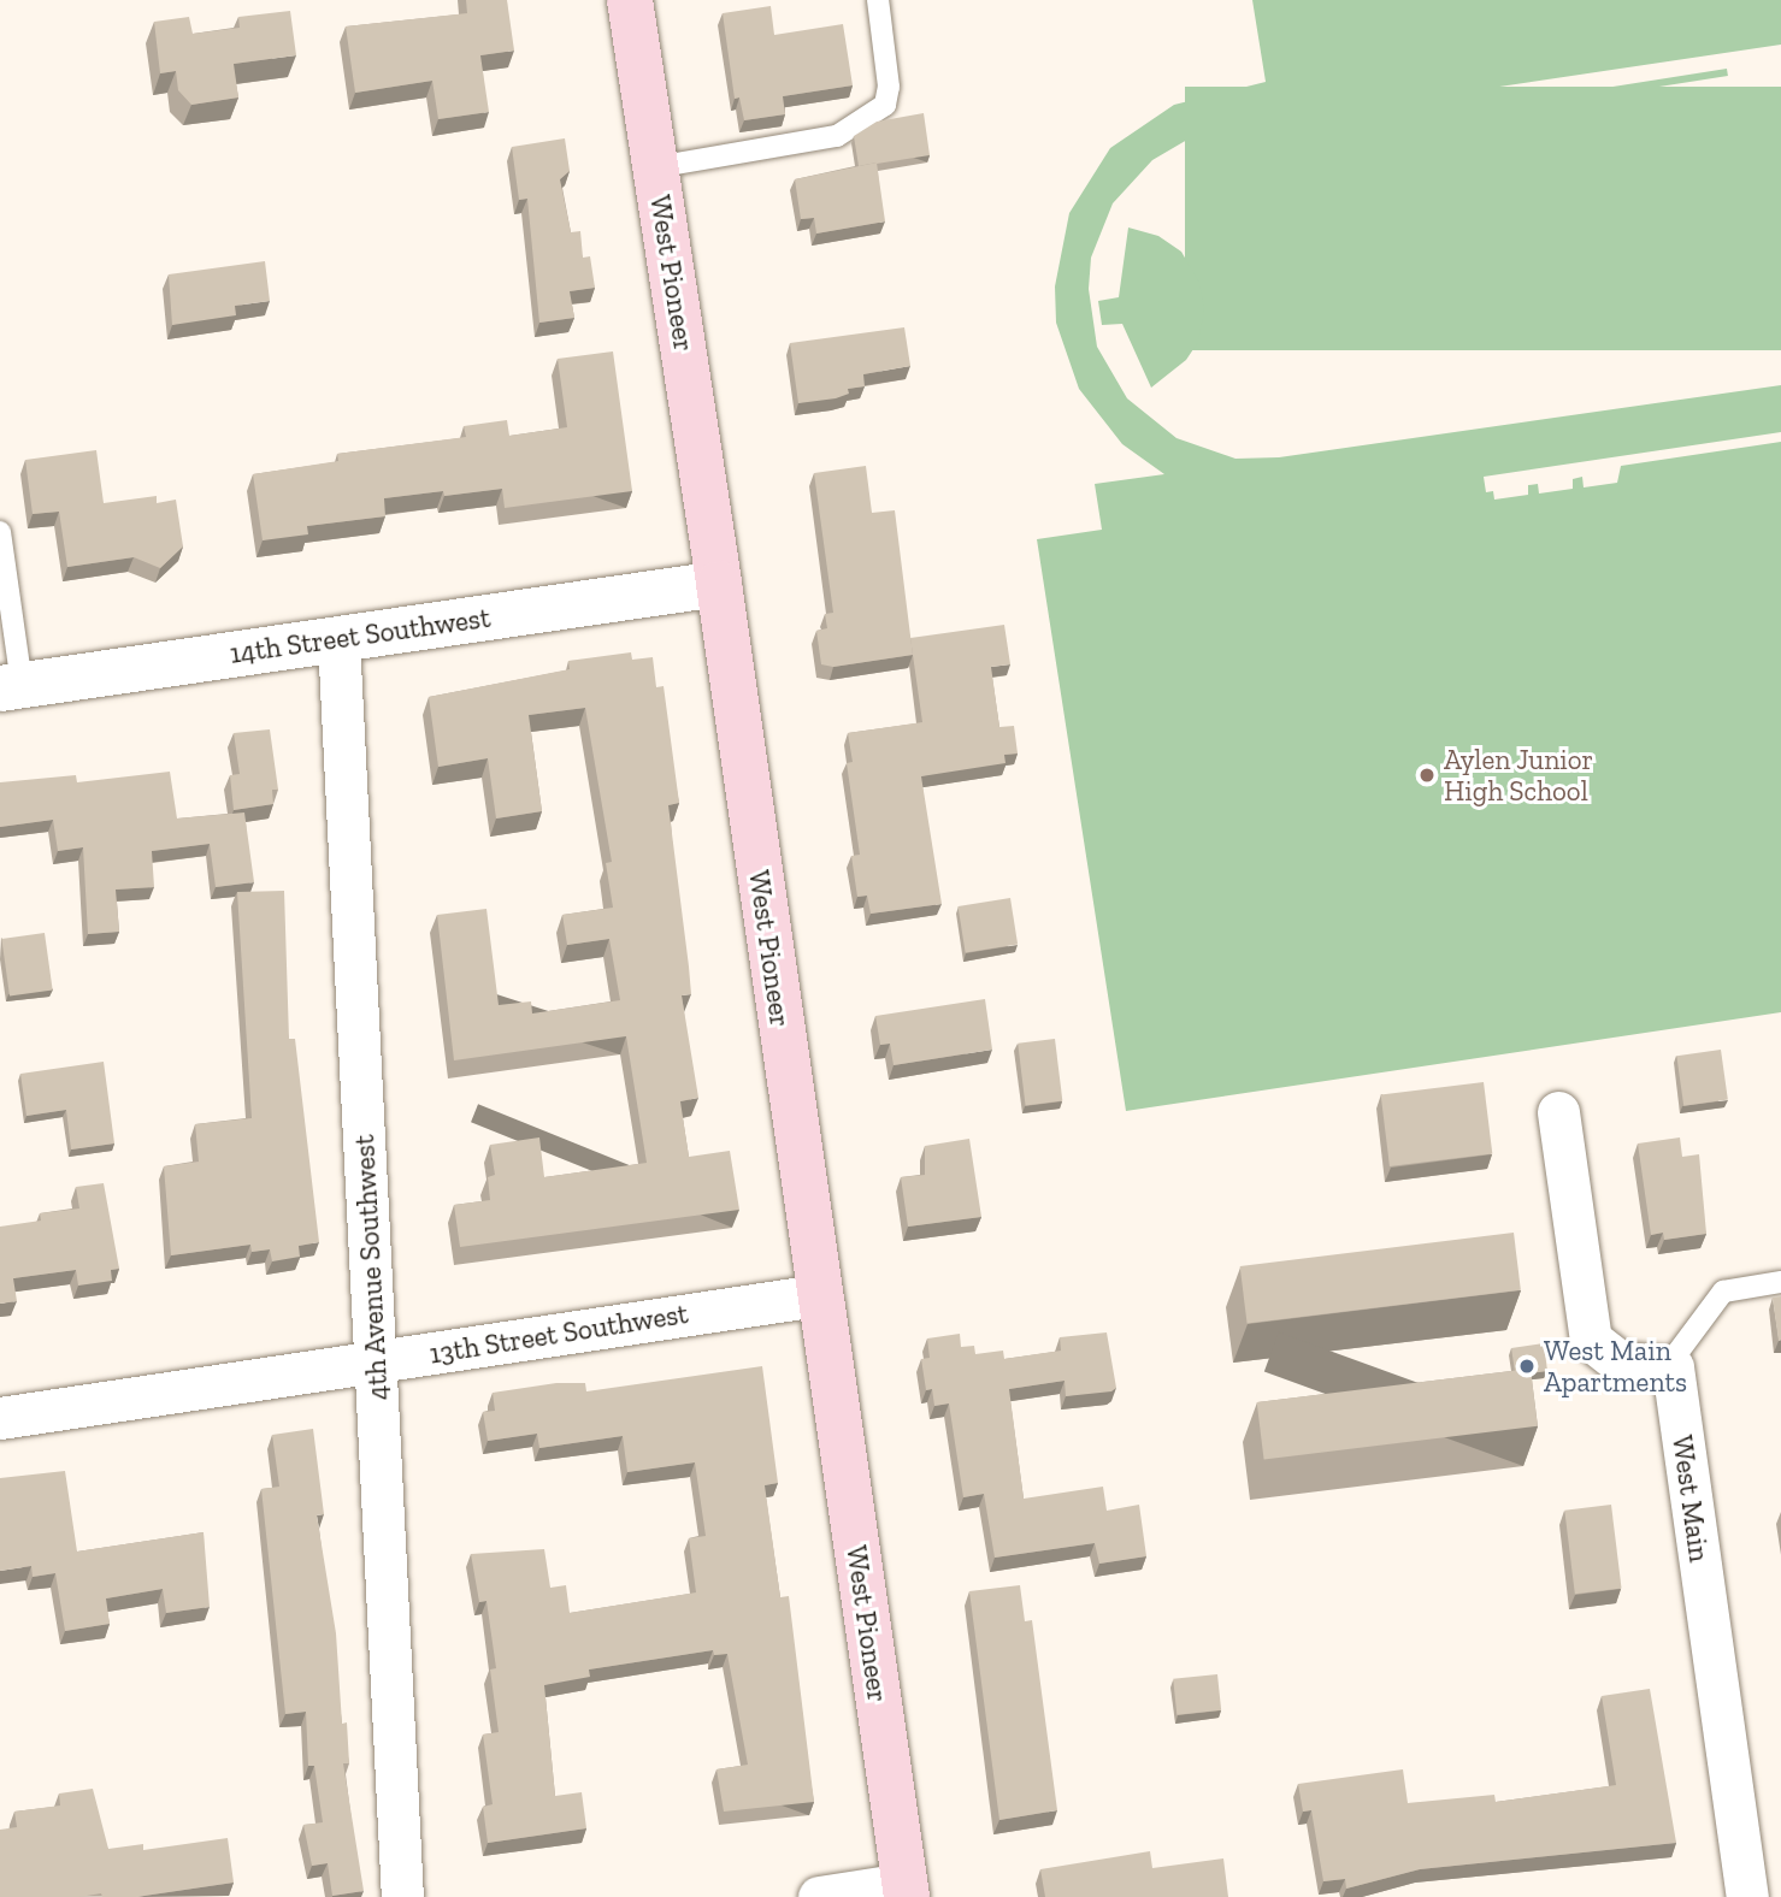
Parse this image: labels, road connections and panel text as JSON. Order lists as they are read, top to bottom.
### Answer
{
  "streets": {
    "main road": ["West Pioneer"],
    "street": [
      "14th Street Southwest",
      "4th Avenue Southwest",
      "13th Street Southwest",
      "West Main"
    ]
  },
  "crossings": [
    ["West Pioneer", "14th Street Southwest"],
    ["West Pioneer", "13th Street Southwest"],
    ["14th Street Southwest", "4th Avenue Southwest"],
    ["4th Avenue Southwest", "13th Street Southwest"]
  ],
  "places": ["Aylen Junior High School", "West Main Apartments"]
}
